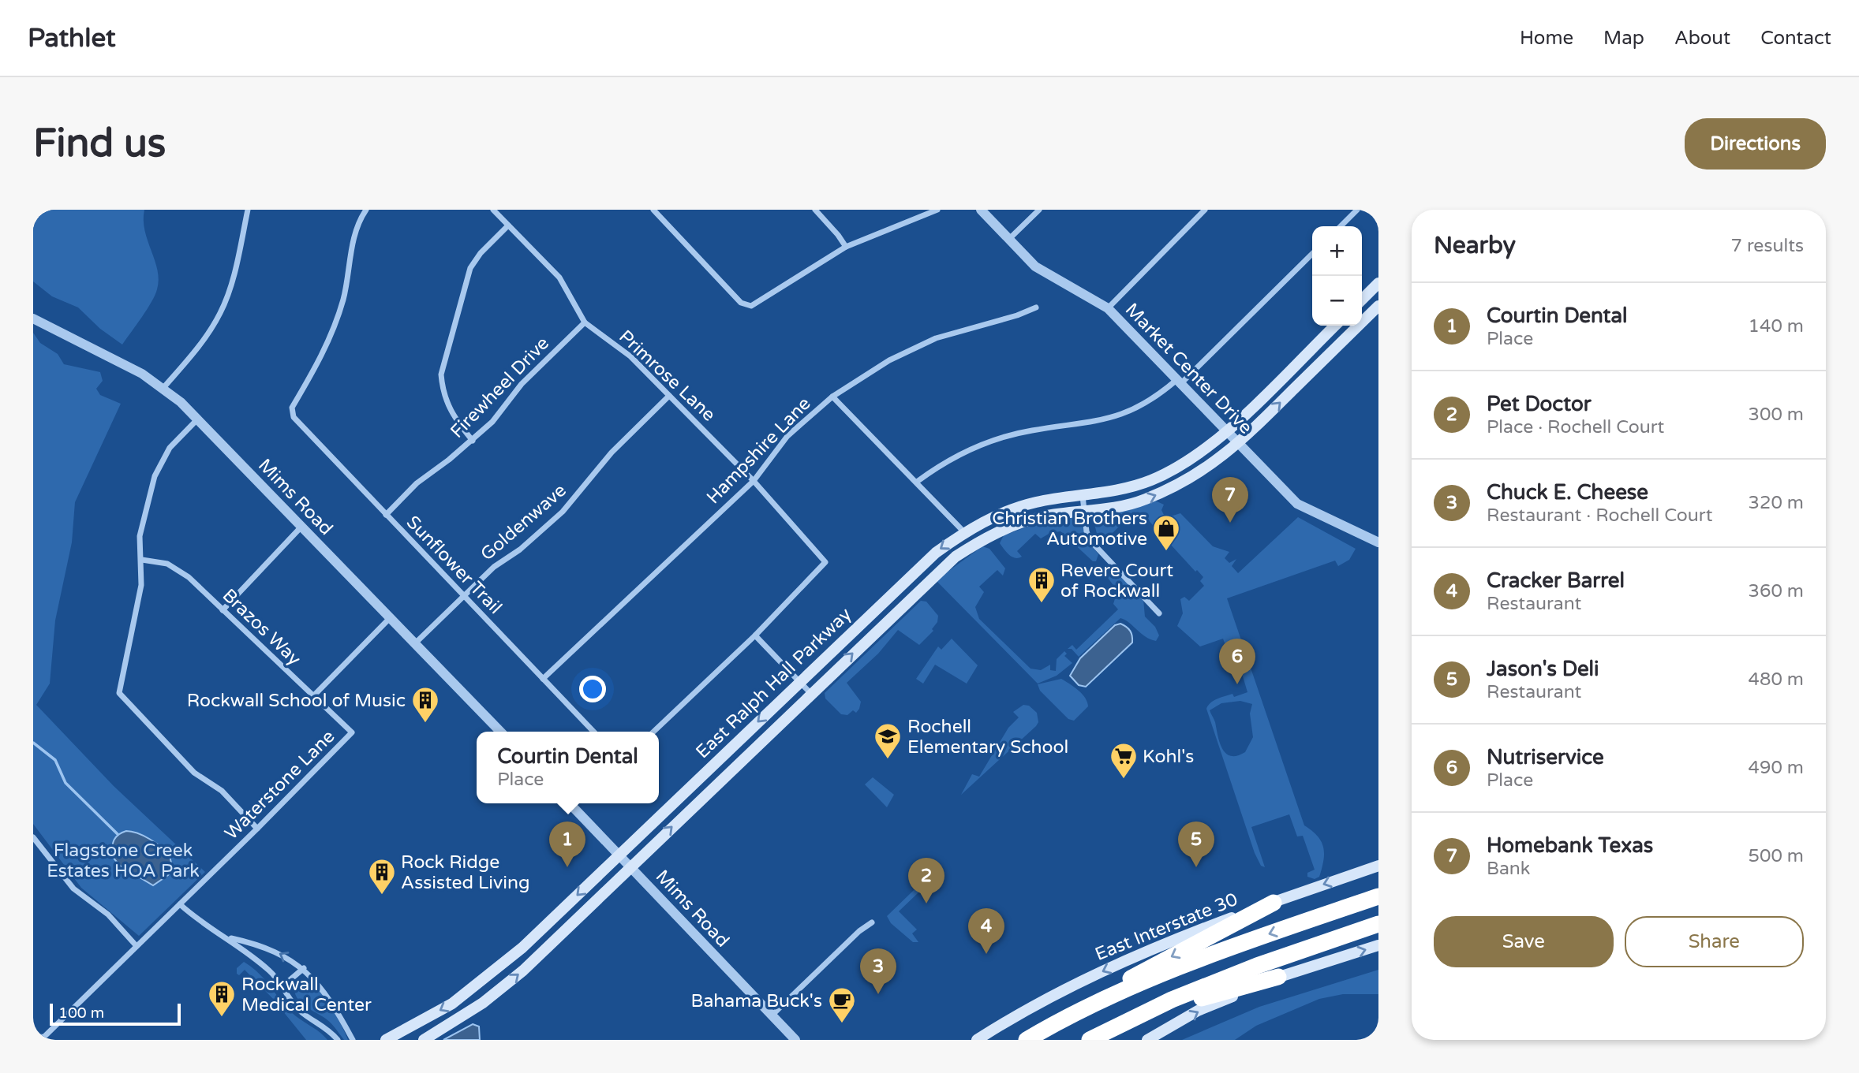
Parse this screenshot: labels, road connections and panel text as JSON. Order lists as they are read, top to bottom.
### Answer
{
  "streets": {
    "main road": ["East Ralph Hall Parkway", "East Interstate 30"],
    "street": [
      "Market Center Drive",
      "Primrose Lane",
      "Firewheel Drive",
      "Hampshire Lane",
      "Mims Road",
      "Goldenwave",
      "Sunflower Trail",
      "Brazos Way",
      "Waterstone Lane"
    ]
  },
  "crossings": [
    ["Market Center Drive", "East Ralph Hall Parkway"],
    ["Primrose Lane", "Firewheel Drive"],
    ["Primrose Lane", "Hampshire Lane"],
    ["Primrose Lane", "Goldenwave"],
    ["Firewheel Drive", "Sunflower Trail"],
    ["Hampshire Lane", "Sunflower Trail"],
    ["Mims Road", "Goldenwave"],
    ["Mims Road", "East Ralph Hall Parkway"],
    ["Goldenwave", "Sunflower Trail"],
    ["Brazos Way", "Waterstone Lane"]
  ],
  "parks": ["Flagstone Creek Estates HOA Park"],
  "places": {
    "shop": ["Christian Brothers Automotive"],
    "building": [
      "Revere Court of Rockwall",
      "Rockwall School of Music",
      "Rock Ridge Assisted Living",
      "Rockwall Medical Center"
    ],
    "school or university": ["Rochell Elementary School"],
    "supermarket": ["Kohl's"],
    "cafe": ["Bahama Buck's"]
  },
  "scale_bar": "100 m",
  "page": {
    "header": "Pathlet",
    "nav": [
      "Home",
      "Map",
      "About",
      "Contact"
    ],
    "buttons": [
      "Directions",
      ["Save", "Share"]
    ],
    "title": "Find us",
    "heading": ["Nearby", "7 results"],
    "map_buttons": ["+", "−"],
    "list": [
      {
        "mark": "1",
        "name": "Courtin Dental",
        "note": "Place",
        "value": "140 m"
      },
      {
        "mark": "2",
        "name": "Pet Doctor",
        "note": "Place · Rochell Court",
        "value": "300 m"
      },
      {
        "mark": "3",
        "name": "Chuck E. Cheese",
        "note": "Restaurant · Rochell Court",
        "value": "320 m"
      },
      {
        "mark": "4",
        "name": "Cracker Barrel",
        "note": "Restaurant",
        "value": "360 m"
      },
      {
        "mark": "5",
        "name": "Jason's Deli",
        "note": "Restaurant",
        "value": "480 m"
      },
      {
        "mark": "6",
        "name": "Nutriservice",
        "note": "Place",
        "value": "490 m"
      },
      {
        "mark": "7",
        "name": "Homebank Texas",
        "note": "Bank",
        "value": "500 m"
      }
    ],
    "pins": [
      "7",
      "6",
      "1",
      "5",
      "2",
      "4",
      "3"
    ],
    "popup": ["Courtin Dental", "Place"],
    "scale": "100 m"
  }
}
